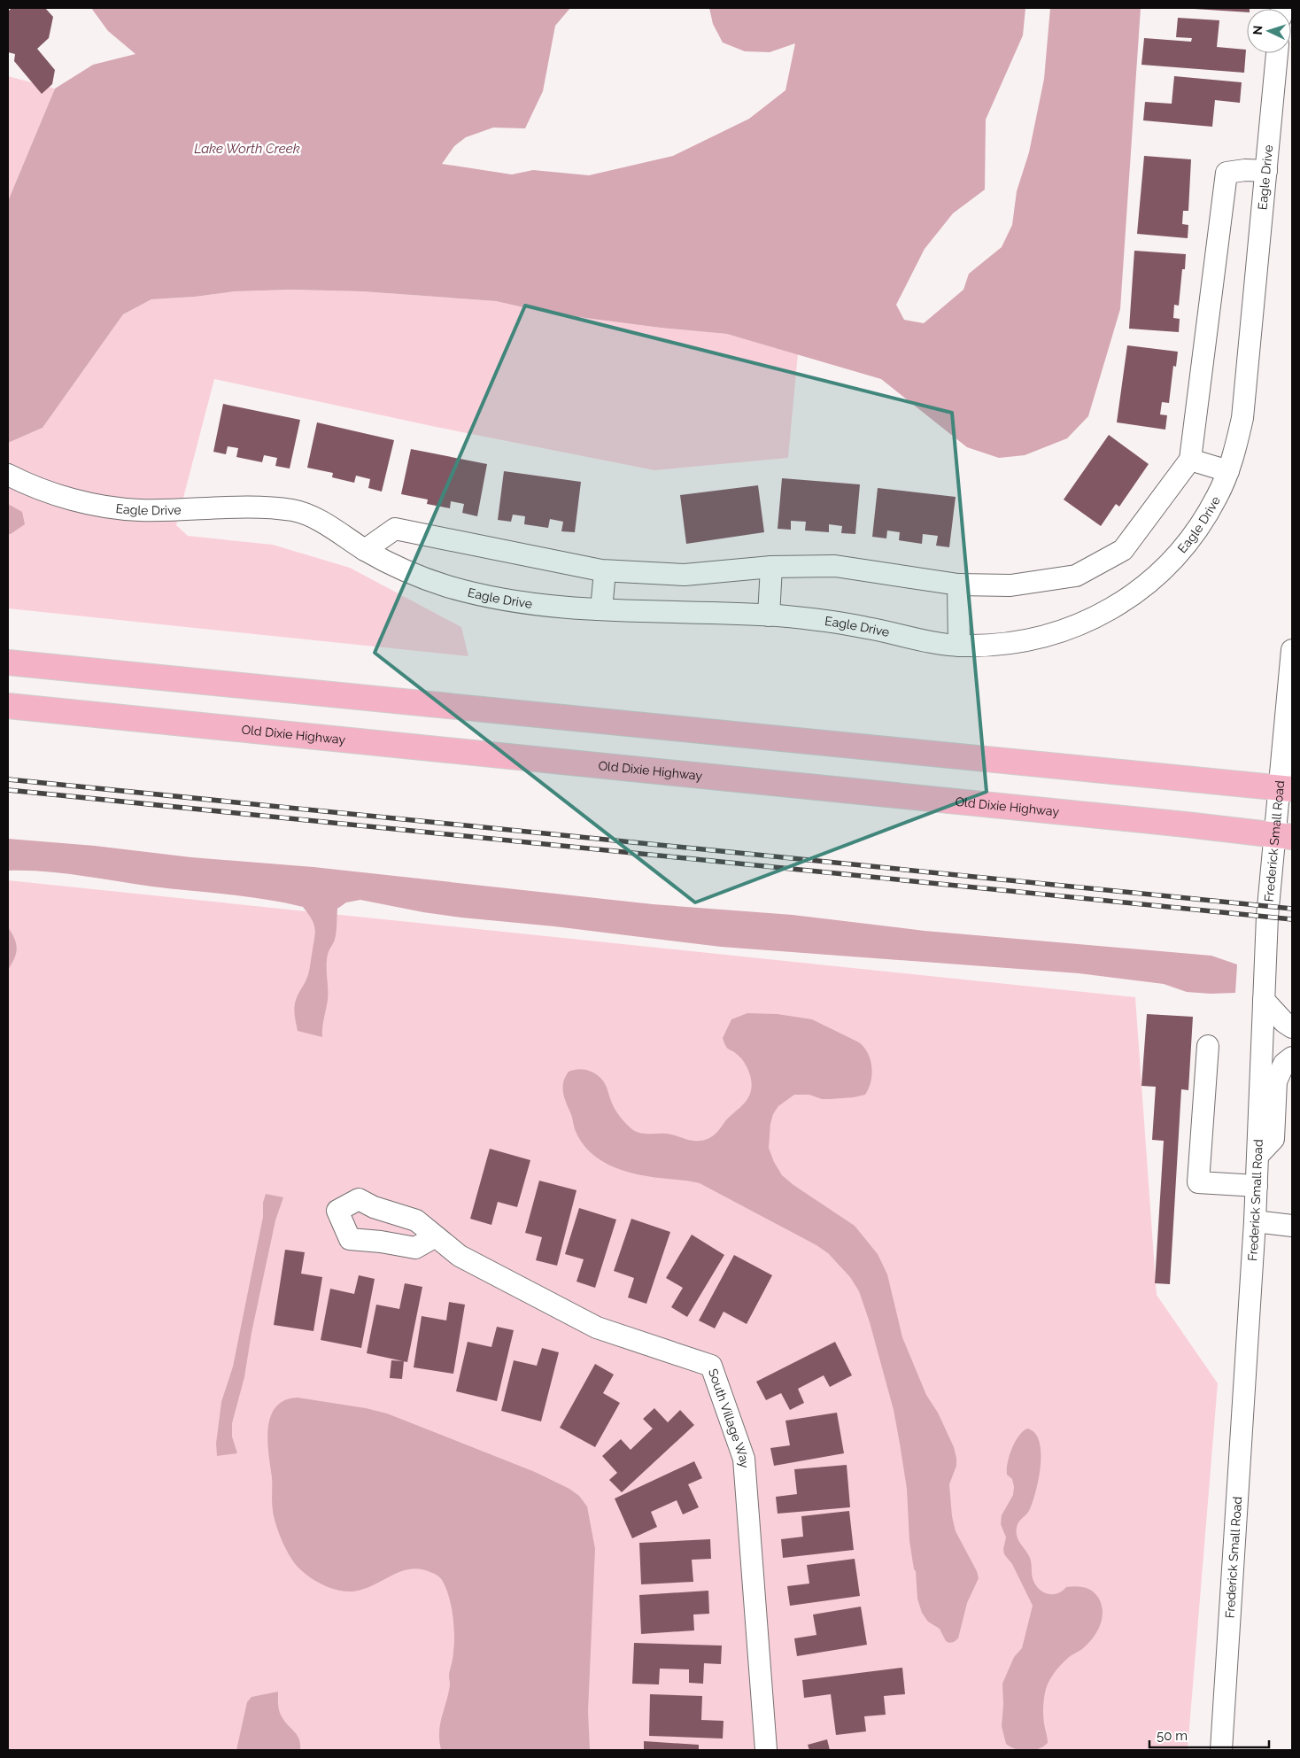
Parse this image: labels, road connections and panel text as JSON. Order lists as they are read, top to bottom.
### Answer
{
  "streets": {
    "main road": ["Old Dixie Highway"],
    "street": ["Eagle Drive", "Frederick Small Road", "South Village Way"]
  },
  "crossings": [
    ["Old Dixie Highway", "Frederick Small Road"]
  ],
  "water": ["Lake Worth Creek"],
  "scale_bar": "50 m",
  "north": "left"
}
